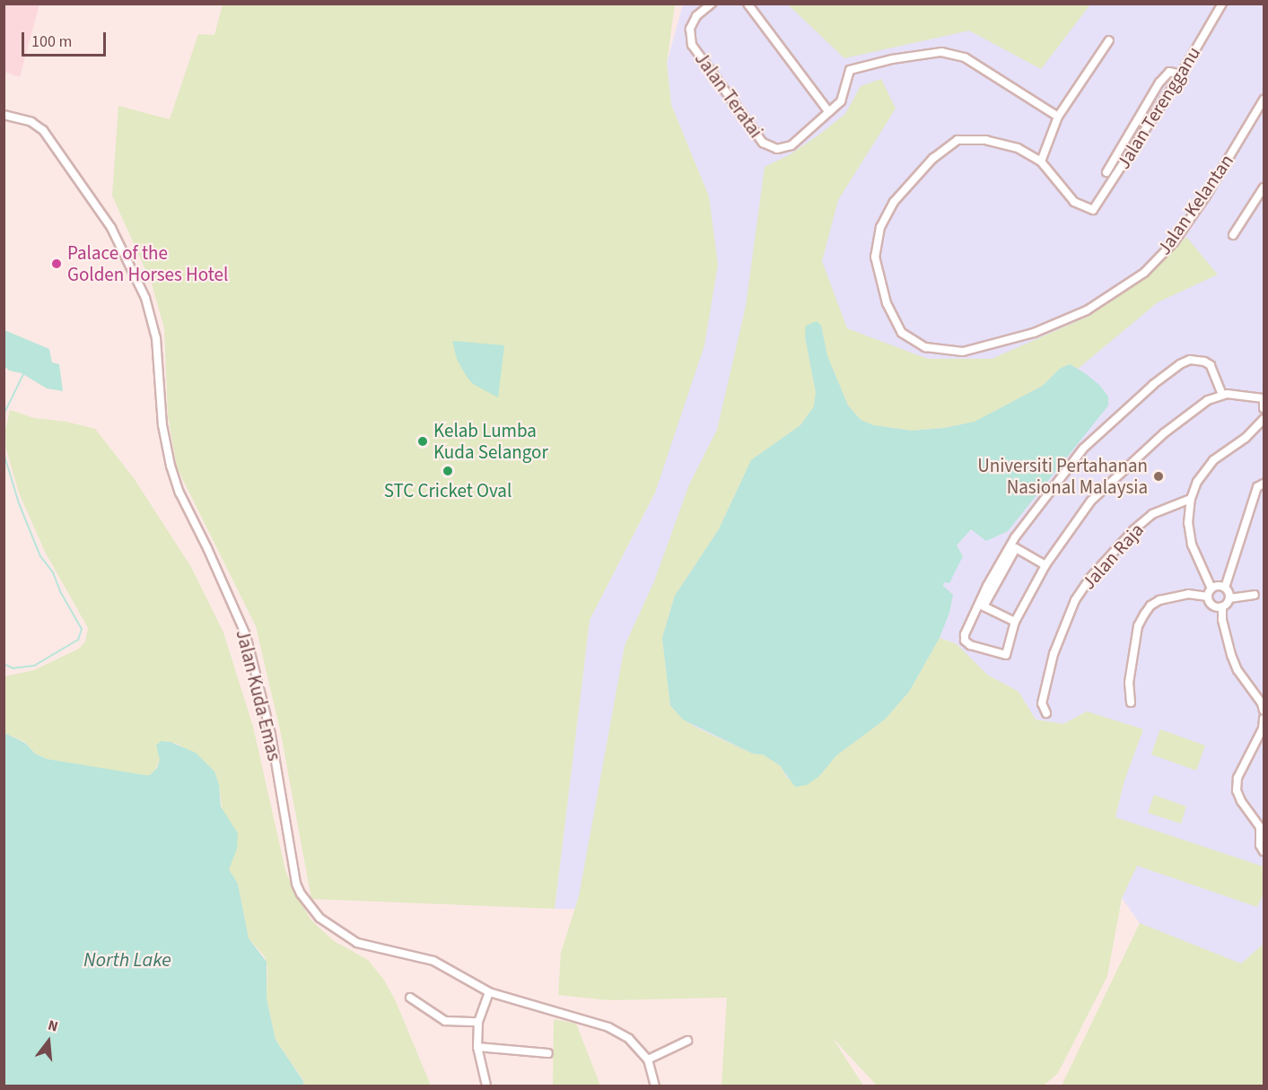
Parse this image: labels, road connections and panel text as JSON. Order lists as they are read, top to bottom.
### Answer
{
  "streets": {
    "street": [
      "Jalan Teratai",
      "Jalan Terengganu",
      "Jalan Kelantan",
      "Jalan Raja",
      "Jalan Kuda Emas"
    ]
  },
  "crossings": [
    ["Jalan Terengganu", "Jalan Kelantan"]
  ],
  "water": ["North Lake"],
  "places": [
    "Palace of the Golden Horses Hotel",
    "Kelab Lumba Kuda Selangor",
    "STC Cricket Oval",
    "Universiti Pertahanan Nasional Malaysia"
  ],
  "scale_bar": "100 m",
  "north": "top"
}
